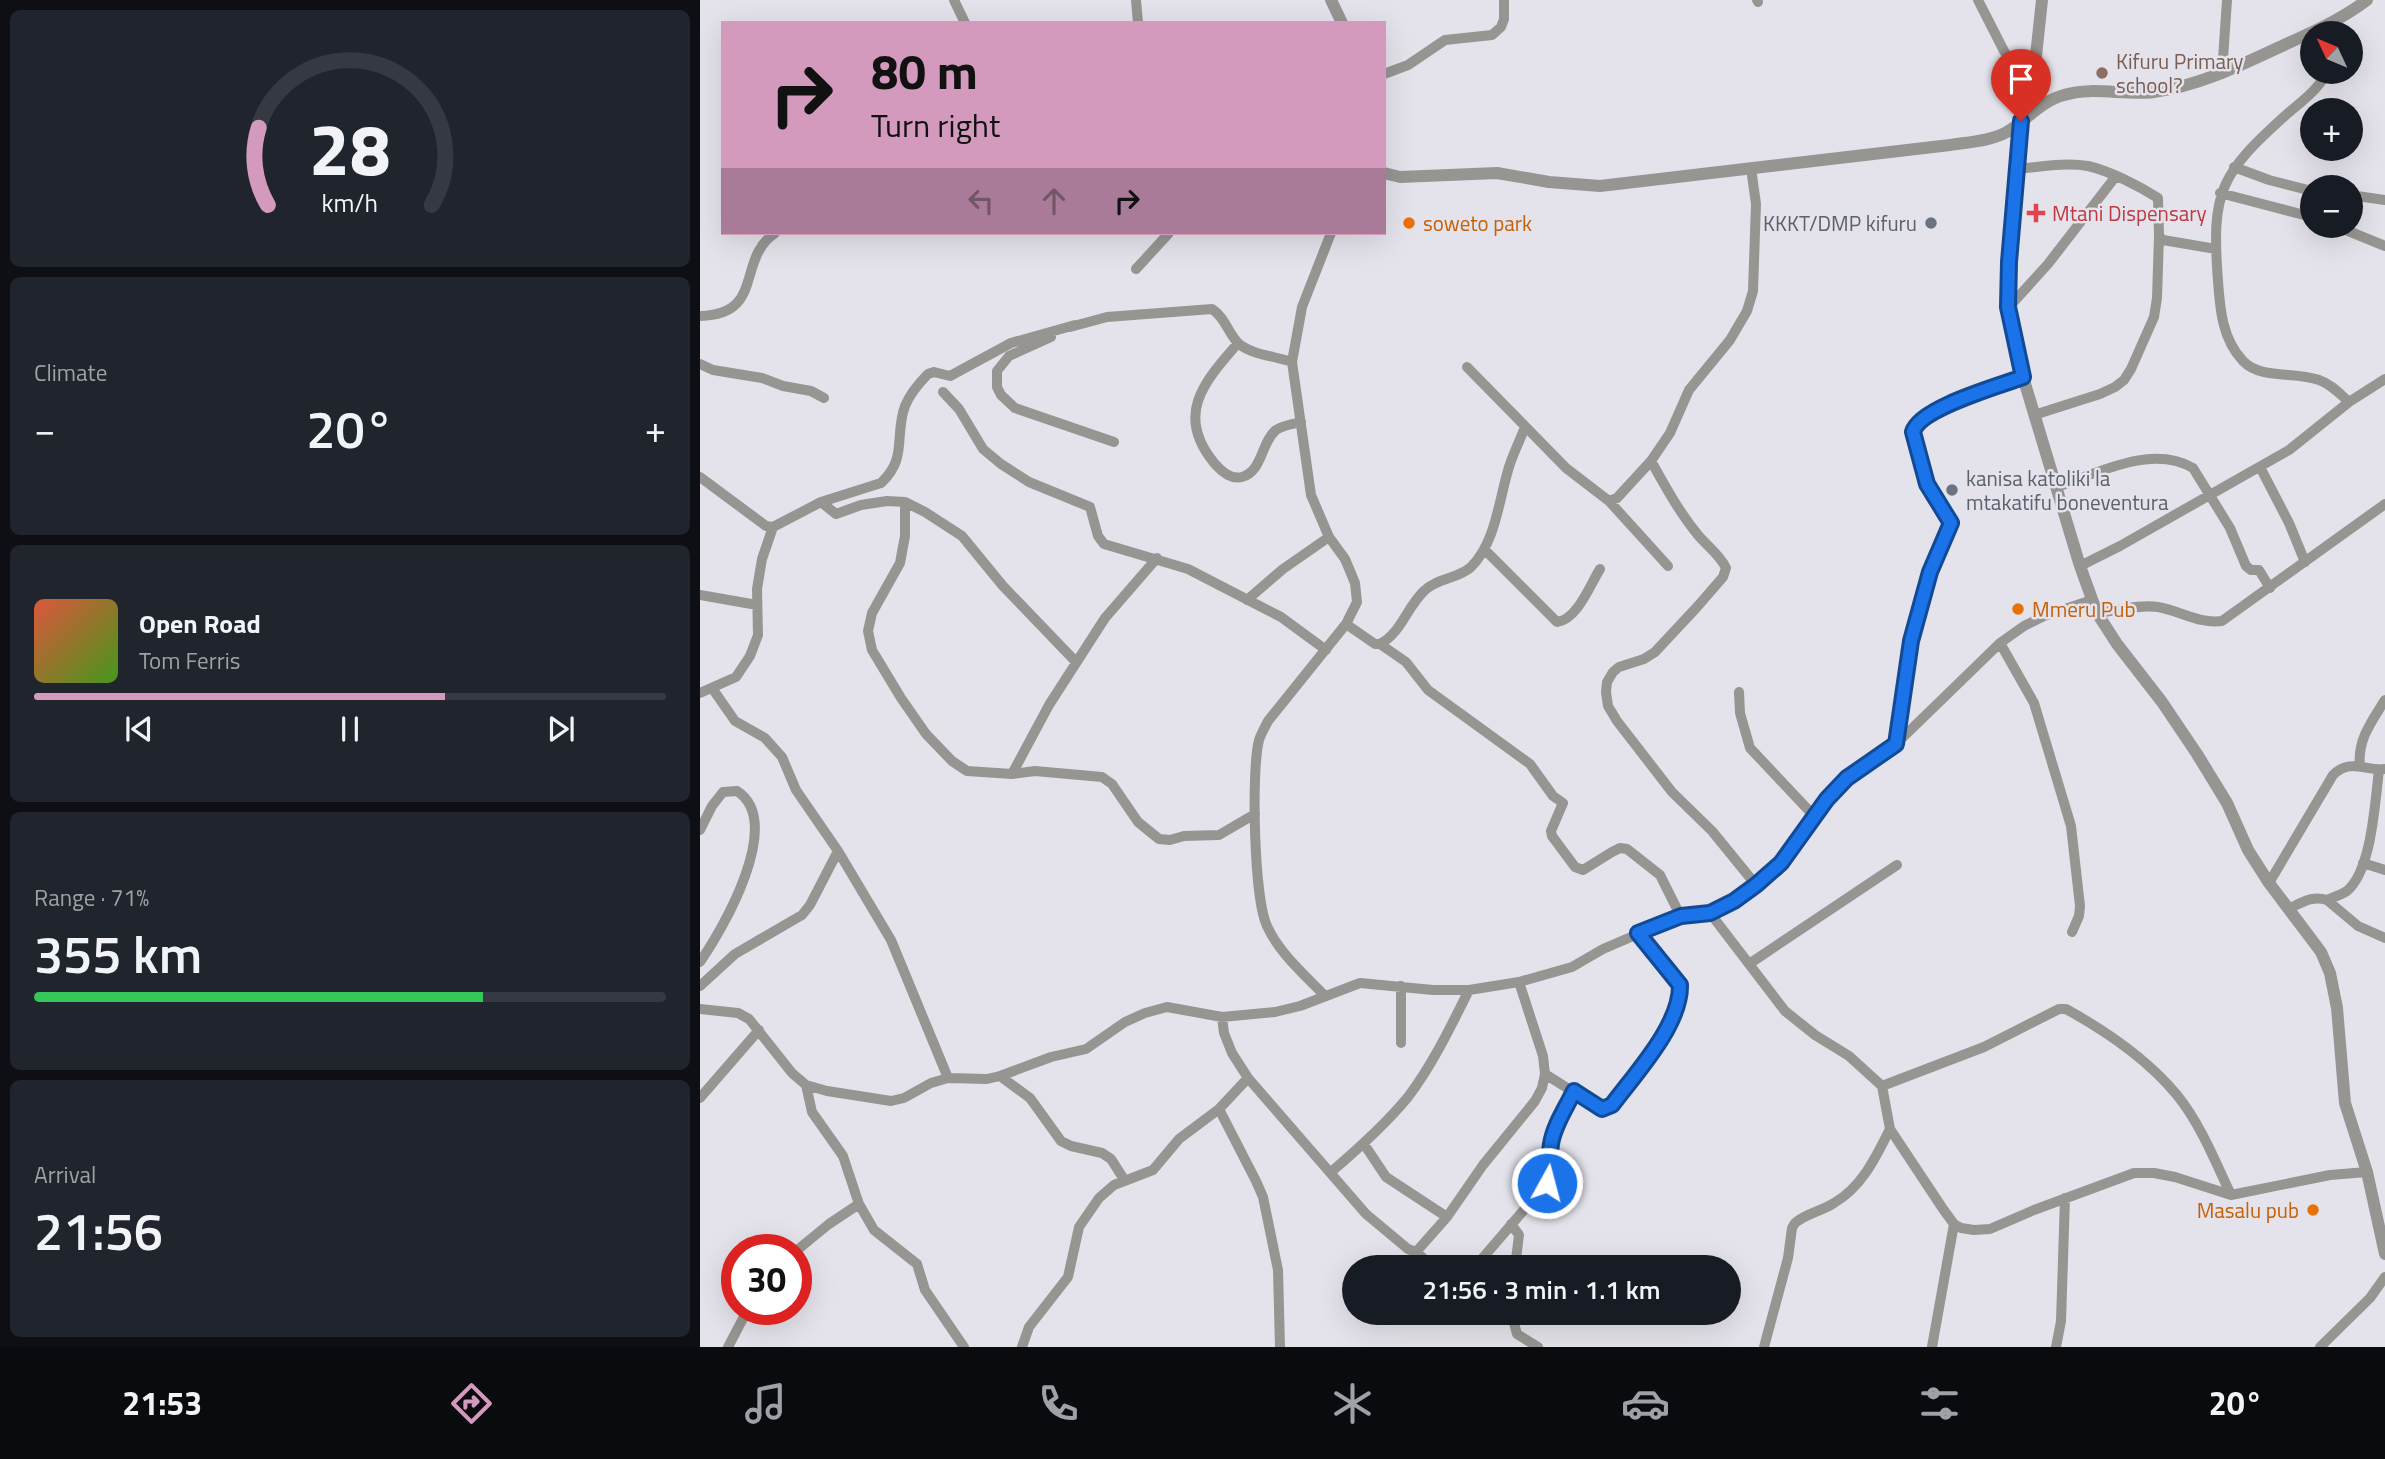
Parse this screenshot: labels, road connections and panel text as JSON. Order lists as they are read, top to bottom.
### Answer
{
  "places": {
    "other": [
      "Kifuru Primary school?",
      "soweto park",
      "KKKT/DMP kifuru",
      "kanisa katoliki la mtakatifu boneventura",
      "Mmeru Pub",
      "Masalu pub"
    ],
    "health": ["Mtani Dispensary"]
  },
  "north": "top left",
  "page": {
    "map_buttons": ["+", "−"],
    "turn": ["80 m", "Turn right"],
    "tile": [
      "Climate",
      ["Range · 71%", "355 km"],
      ["Arrival", "21:56"]
    ],
    "heat": ["−", "20°", "+"],
    "song": ["Open Road", "Tom Ferris"],
    "limit": "30",
    "trip": "21:56 · 3 min · 1.1 km",
    "tabs": ["21:53", "20°"],
    "gauge": ["28", "km/h"]
  }
}
